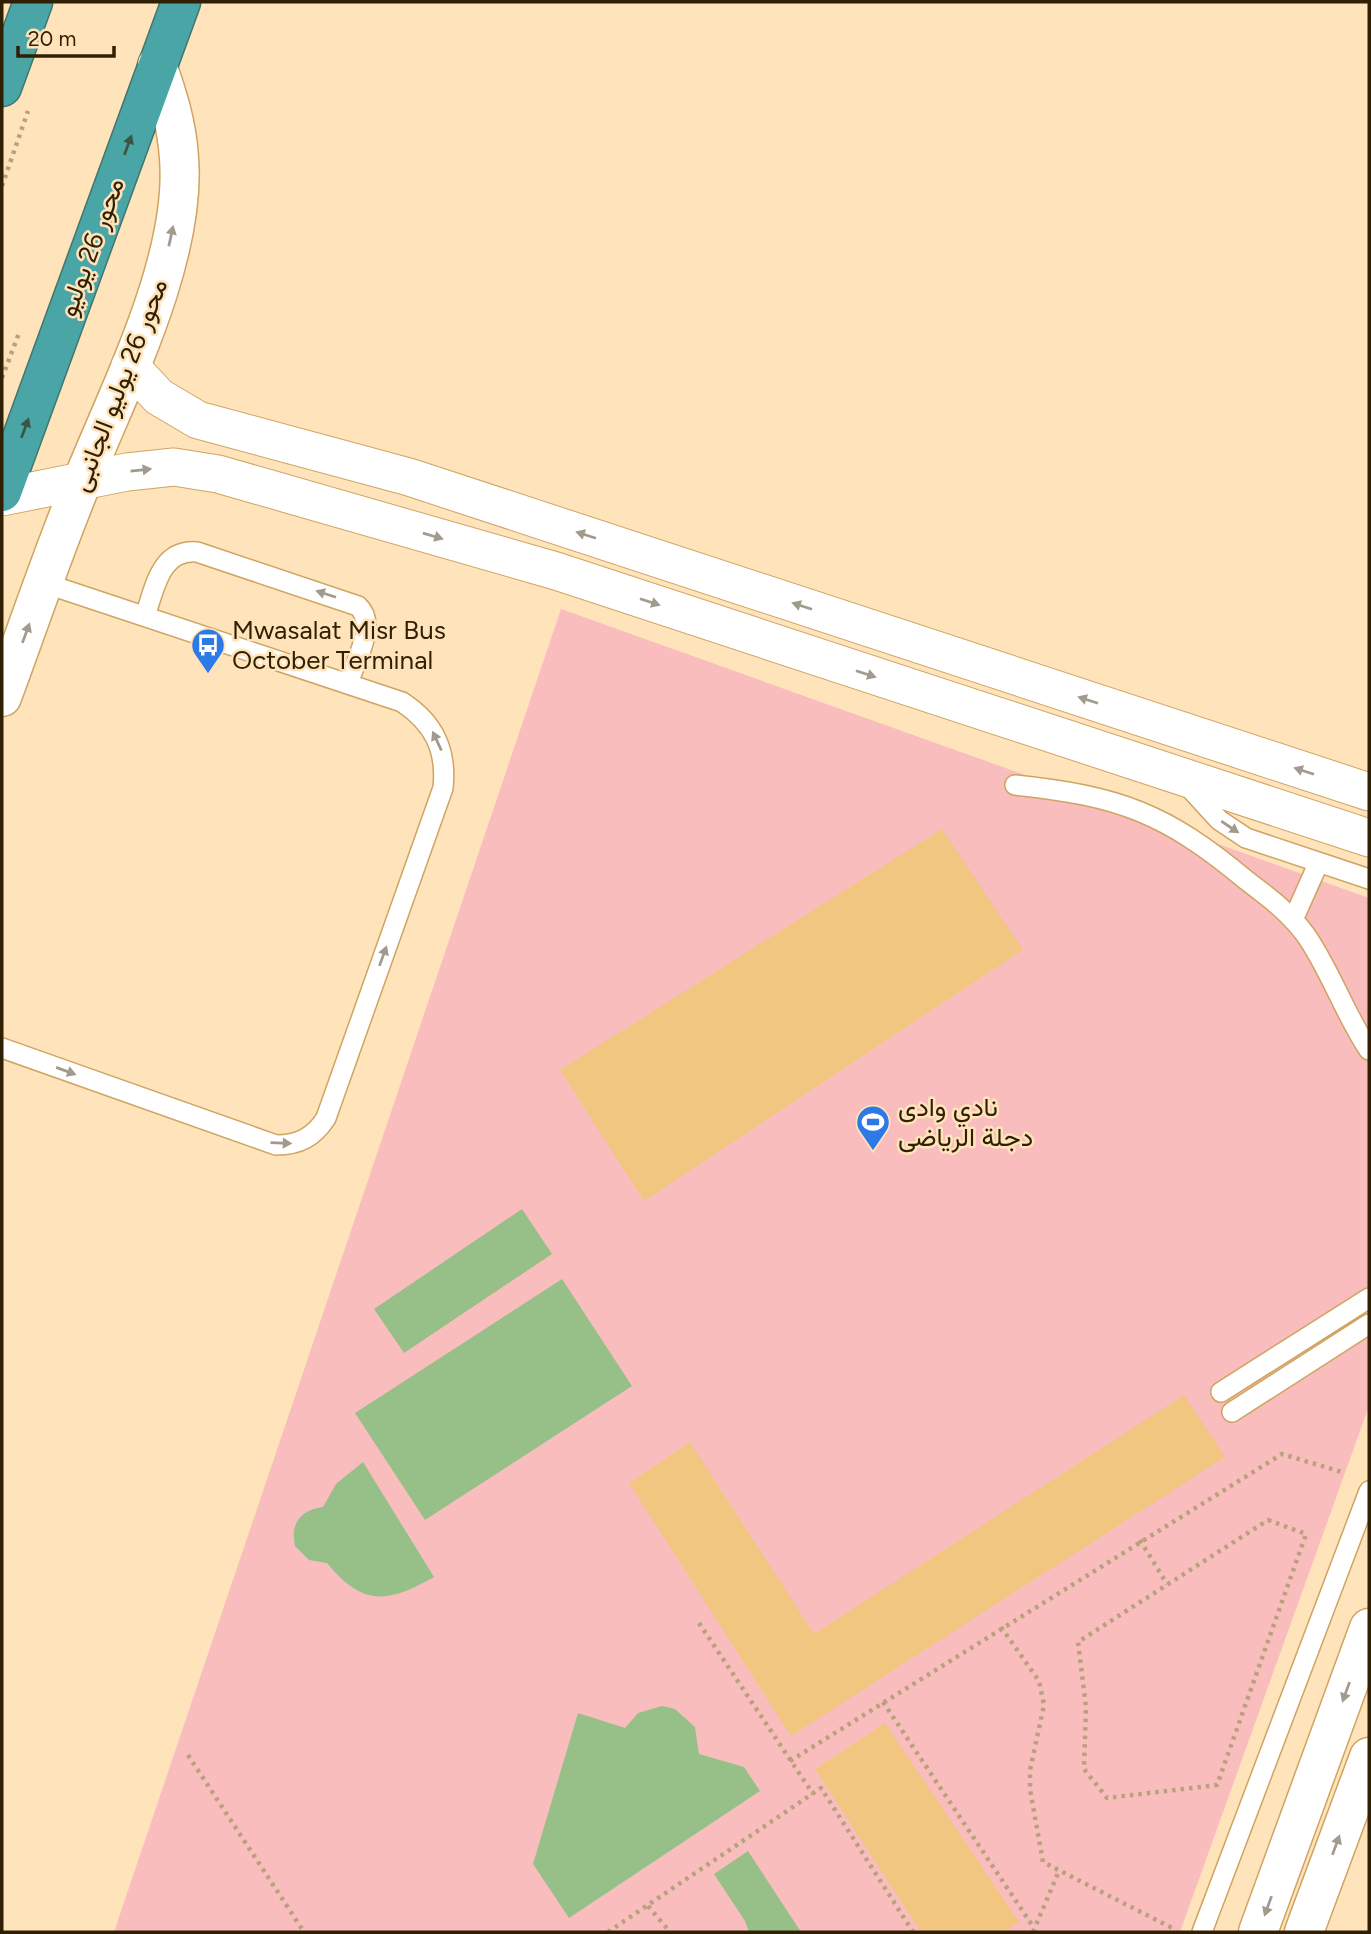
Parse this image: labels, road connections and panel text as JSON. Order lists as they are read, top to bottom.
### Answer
{
  "streets": {
    "highway": ["محور 26 يوليو"],
    "street": ["محور 26 يوليو الجانبى"]
  },
  "crossings": [
    ["محور 26 يوليو", "محور 26 يوليو الجانبى"]
  ],
  "one_way": ["محور 26 يوليو", "محور 26 يوليو الجانبى"],
  "places": {
    "bus stop": ["Mwasalat Misr Bus October Terminal"],
    "sports": ["نادي وادى دجلة الرياضى"]
  },
  "scale_bar": "20 m"
}
